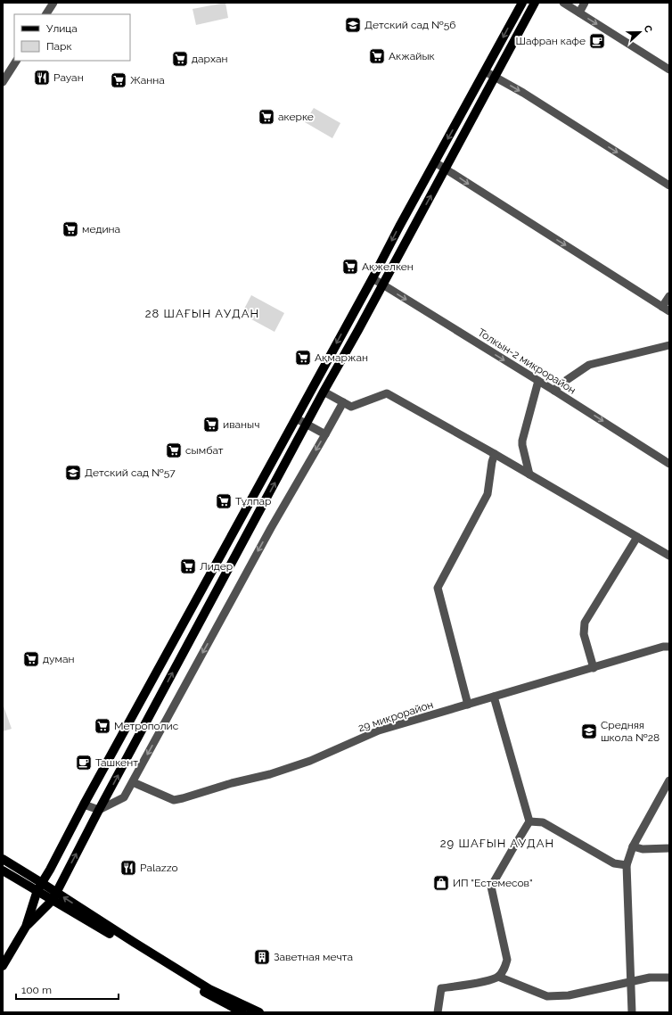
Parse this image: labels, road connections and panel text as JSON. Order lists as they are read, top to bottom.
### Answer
{
  "streets": {
    "street": ["Толкын-2 микрорайон", "29 микрорайон"]
  },
  "one_way": ["Толкын-2 микрорайон"],
  "districts": ["28 ШАҒЫН АУДАН", "29 ШАҒЫН АУДАН"],
  "places": {
    "school or university": ["Детский сад №56", "Детский сад №57", "Средняя школа №28"],
    "cafe": ["Шафран кафе", "Ташкент"],
    "supermarket": [
      "Акжайык",
      "дархан",
      "Жанна",
      "акерке",
      "медина",
      "Ақжелкен",
      "Ақмаржан",
      "иваныч",
      "сымбат",
      "Тұлпар",
      "Лидер",
      "думан",
      "Метрополис"
    ],
    "restaurant": ["Рауан", "Palazzo"],
    "shop": ["ИП \"Естемесов\""],
    "building": ["Заветная мечта"]
  },
  "legend": ["Улица", "Парк"],
  "scale_bar": "100 m",
  "north": "right"
}
